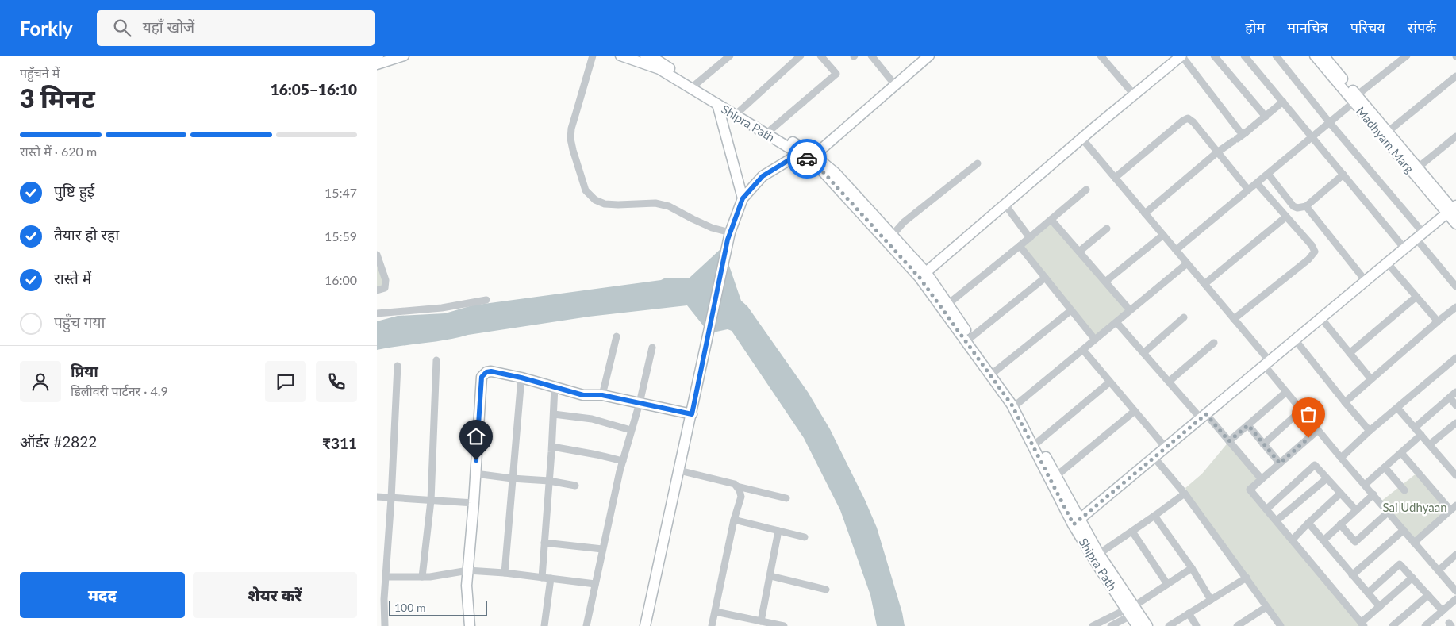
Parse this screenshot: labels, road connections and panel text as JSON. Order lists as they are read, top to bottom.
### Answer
{
  "streets": {
    "street": ["Shipra Path", "Madhyam Marg"]
  },
  "parks": ["Sai Udhyaan"],
  "scale_bar": "100 m",
  "page": {
    "header": "Forkly",
    "search": "यहाँ खोजें",
    "nav": [
      "होम",
      "मानचित्र",
      "परिचय",
      "संपर्क"
    ],
    "heading": ["3 मिनट", "पहुँचने में", "16:05–16:10"],
    "panel": [
      "प्रिया",
      "डिलीवरी पार्टनर · 4.9",
      "ऑर्डर #2822",
      "₹311"
    ],
    "bar": "रास्ते में · 620 m",
    "list": [
      ["पुष्टि हुई", "15:47"],
      ["तैयार हो रहा", "15:59"],
      ["रास्ते में", "16:00"],
      "पहुँच गया"
    ],
    "buttons": ["मदद", "शेयर करें"],
    "scale": "100 m"
  }
}
